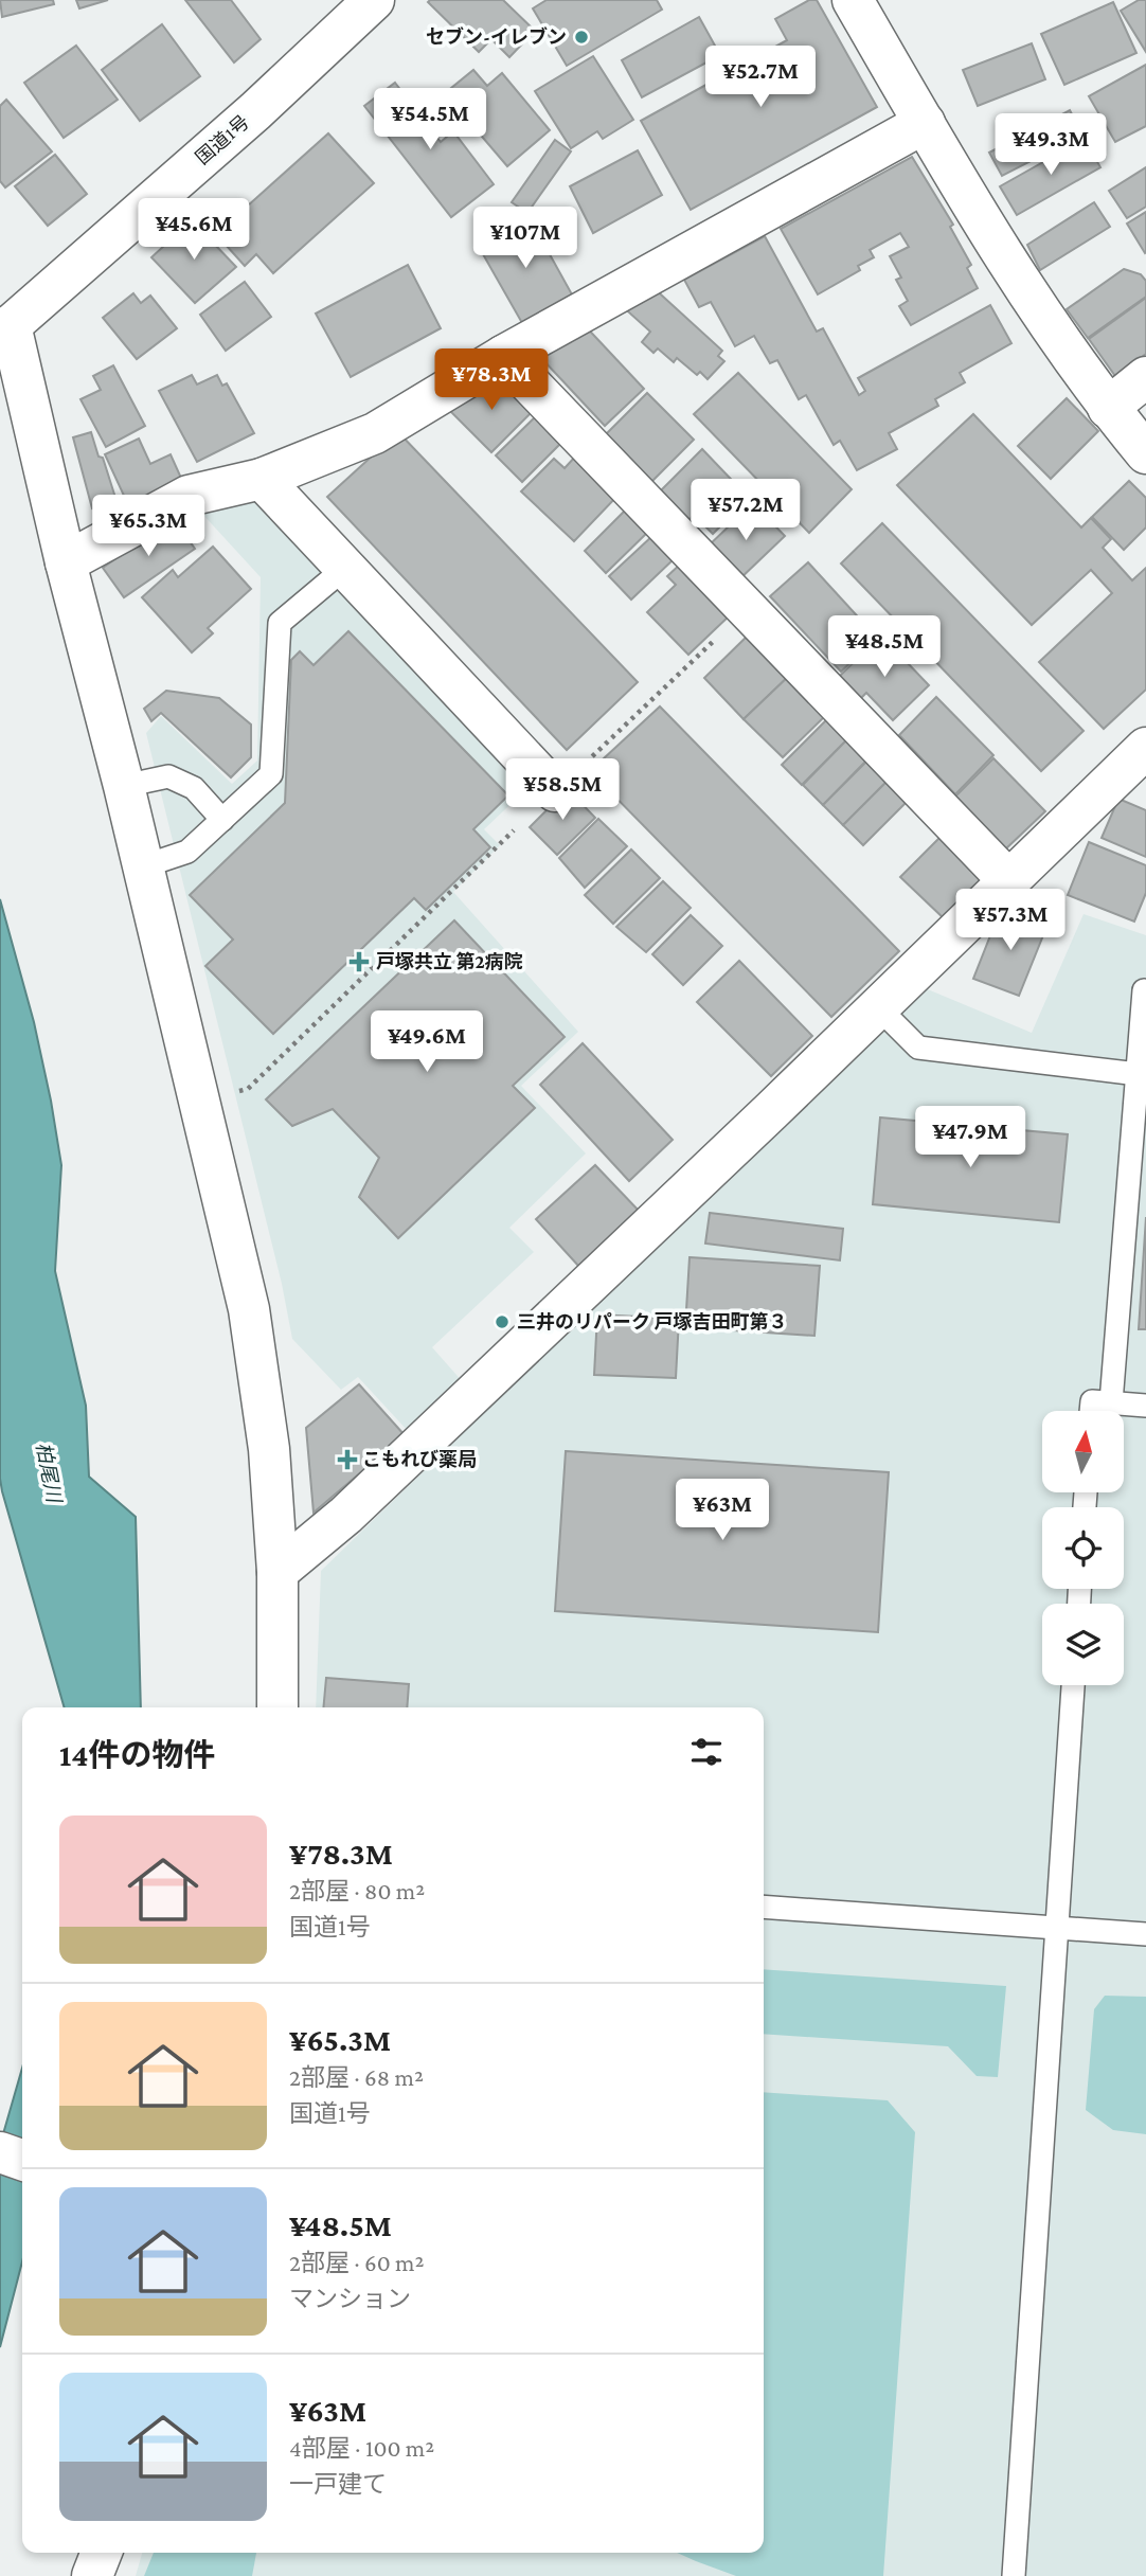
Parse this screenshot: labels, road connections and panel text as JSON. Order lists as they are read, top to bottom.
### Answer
{
  "streets": {
    "main road": ["国道1号"]
  },
  "water": ["柏尾川"],
  "places": {
    "other": ["セブン-イレブン", "三井のリパーク 戸塚吉田町第３"],
    "health": ["戸塚共立 第2病院", "こもれび薬局"]
  },
  "north": "top",
  "page": {
    "price": [
      "¥52.7M",
      "¥54.5M",
      "¥49.3M",
      "¥45.6M",
      "¥107M",
      "¥78.3M",
      "¥57.2M",
      "¥65.3M",
      "¥48.5M",
      "¥58.5M",
      "¥57.3M",
      "¥49.6M",
      "¥47.9M",
      "¥63M"
    ],
    "heading": "14件の物件",
    "list": [
      {
        "name": "¥78.3M",
        "note": "2部屋 · 80 m² · 国道1号"
      },
      {
        "name": "¥65.3M",
        "note": "2部屋 · 68 m² · 国道1号"
      },
      {
        "name": "¥48.5M",
        "note": "2部屋 · 60 m² · マンション"
      },
      {
        "name": "¥63M",
        "note": "4部屋 · 100 m² · 一戸建て"
      }
    ]
  }
}
